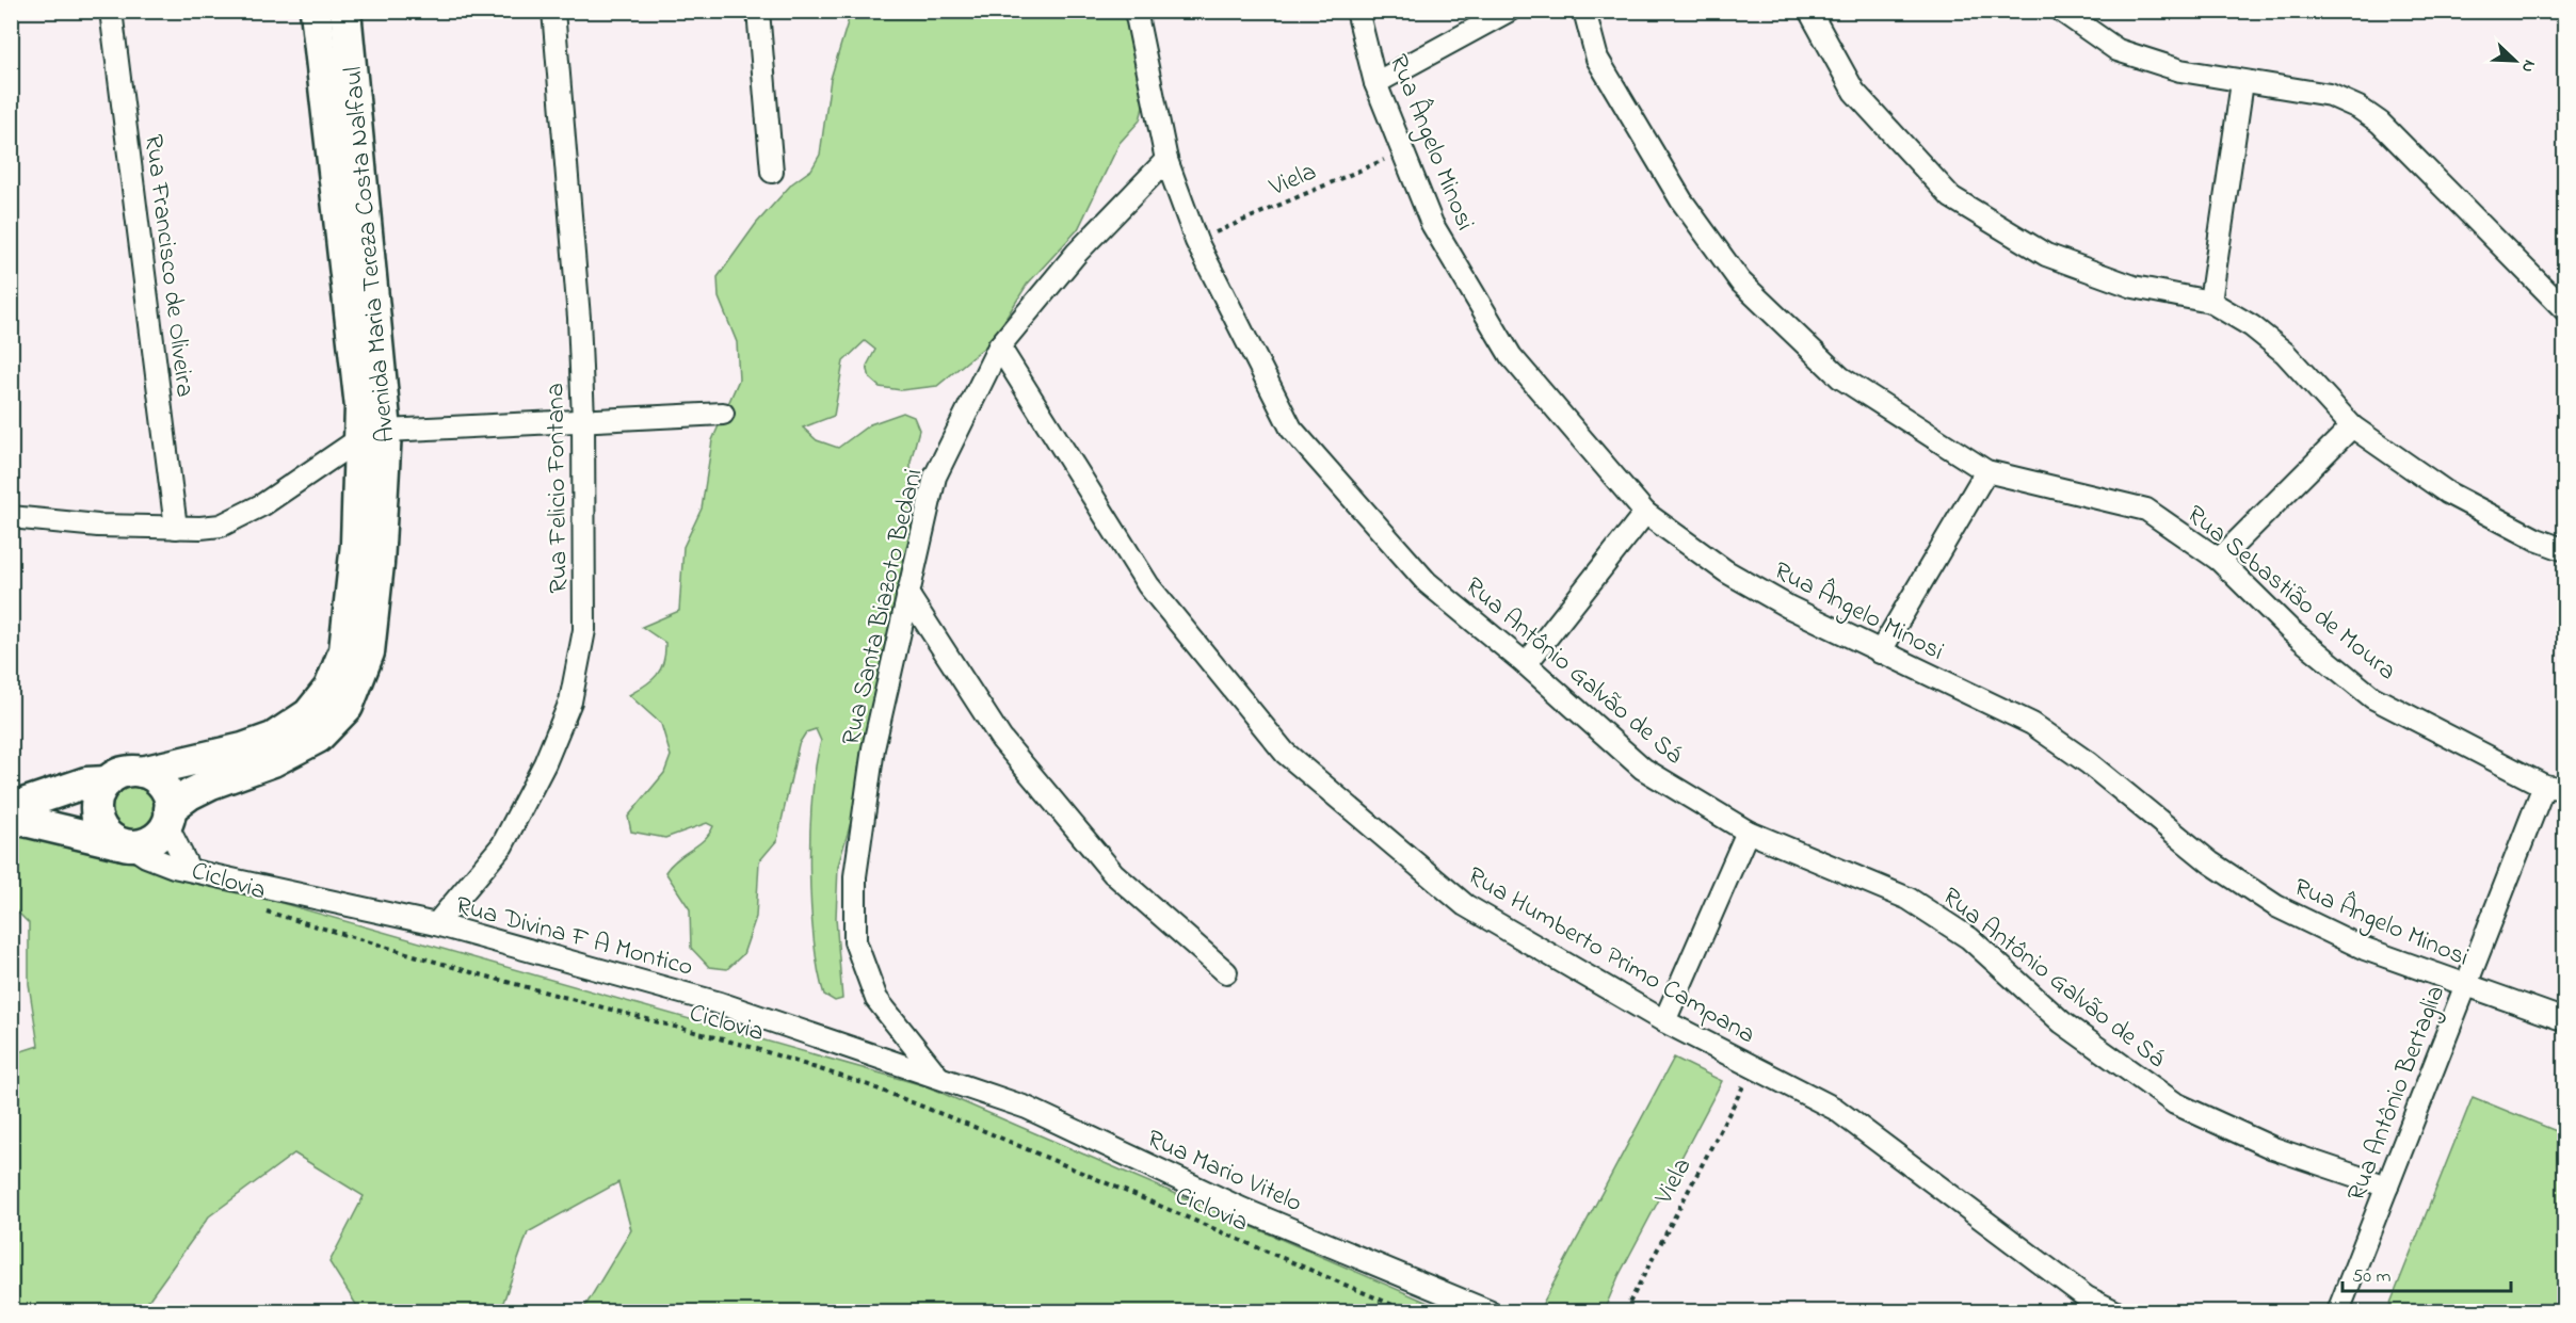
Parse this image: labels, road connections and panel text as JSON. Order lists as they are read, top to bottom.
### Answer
{
  "streets": {
    "main road": ["Avenida Maria Tereza Costa Nalfaul"],
    "street": [
      "Rua Ângelo Minosi",
      "Rua Francisco de Oliveira",
      "Rua Felicio Fontana",
      "Rua Sebastião de Moura",
      "Rua Santa Biazoto Bedani",
      "Rua Antônio Galvão de Sá",
      "Rua Divina F A Montico",
      "Rua Humberto Primo Campana",
      "Rua Antônio Bertaglia",
      "Rua Mario Vitelo"
    ],
    "path": ["Viela", "Ciclovia"]
  },
  "crossings": [
    ["Rua Ângelo Minosi", "Viela"],
    ["Rua Ângelo Minosi", "Rua Antônio Bertaglia"],
    ["Viela", "Rua Antônio Galvão de Sá"],
    ["Viela", "Rua Humberto Primo Campana"],
    ["Avenida Maria Tereza Costa Nalfaul", "Rua Divina F A Montico"],
    ["Rua Felicio Fontana", "Rua Divina F A Montico"],
    ["Rua Sebastião de Moura", "Rua Antônio Bertaglia"],
    ["Rua Santa Biazoto Bedani", "Rua Antônio Galvão de Sá"],
    ["Rua Santa Biazoto Bedani", "Rua Divina F A Montico"],
    ["Rua Santa Biazoto Bedani", "Rua Humberto Primo Campana"],
    ["Rua Santa Biazoto Bedani", "Rua Mario Vitelo"],
    ["Rua Antônio Galvão de Sá", "Rua Antônio Bertaglia"],
    ["Rua Divina F A Montico", "Rua Mario Vitelo"]
  ],
  "scale_bar": "50 m",
  "north": "bottom right"
}
